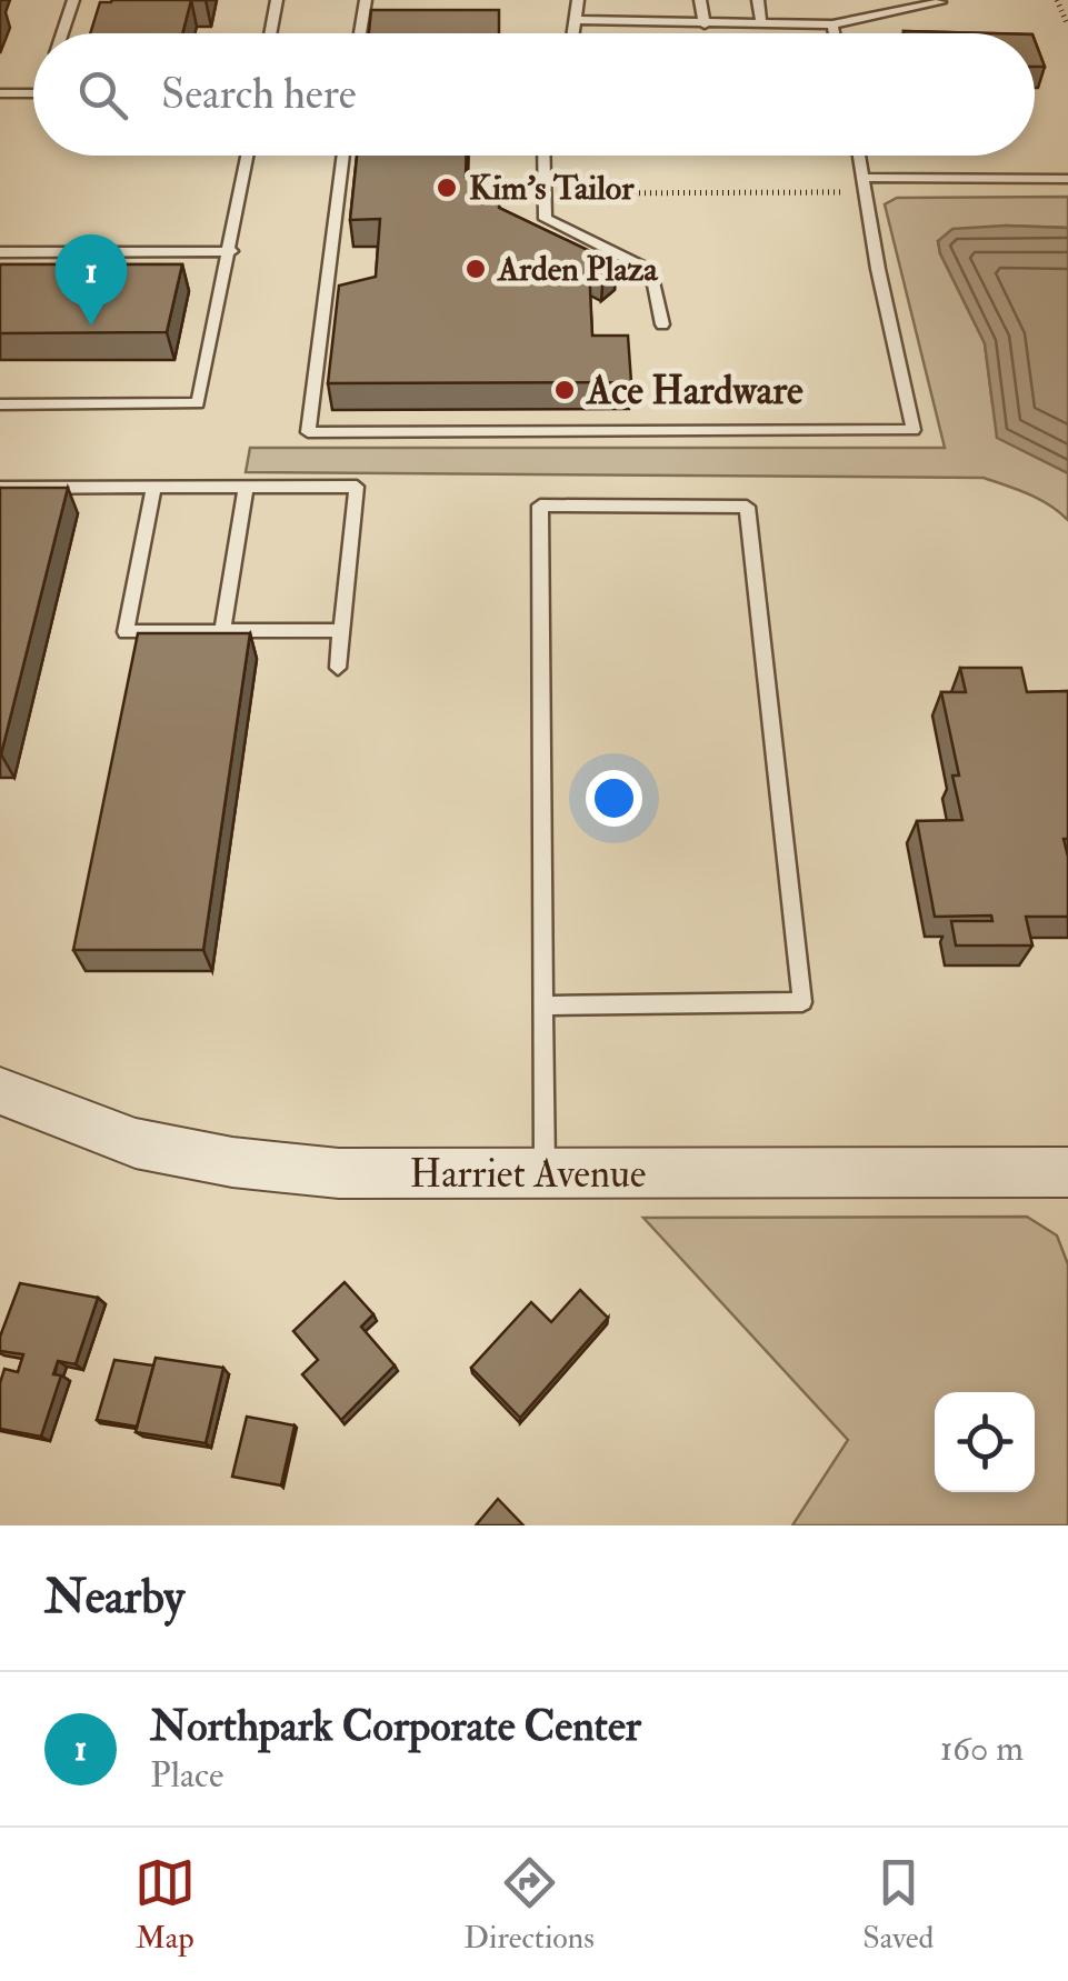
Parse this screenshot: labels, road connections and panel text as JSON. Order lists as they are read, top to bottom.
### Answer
{
  "streets": {
    "street": ["Harriet Avenue"]
  },
  "places": ["Kim's Tailor", "Arden Plaza", "Ace Hardware"],
  "page": {
    "search": "Search here",
    "pins": "1",
    "heading": "Nearby",
    "list": [
      {
        "mark": "1",
        "name": "Northpark Corporate Center",
        "note": "Place",
        "value": "160 m"
      }
    ],
    "nav": ["Map", "Directions", "Saved"]
  }
}
